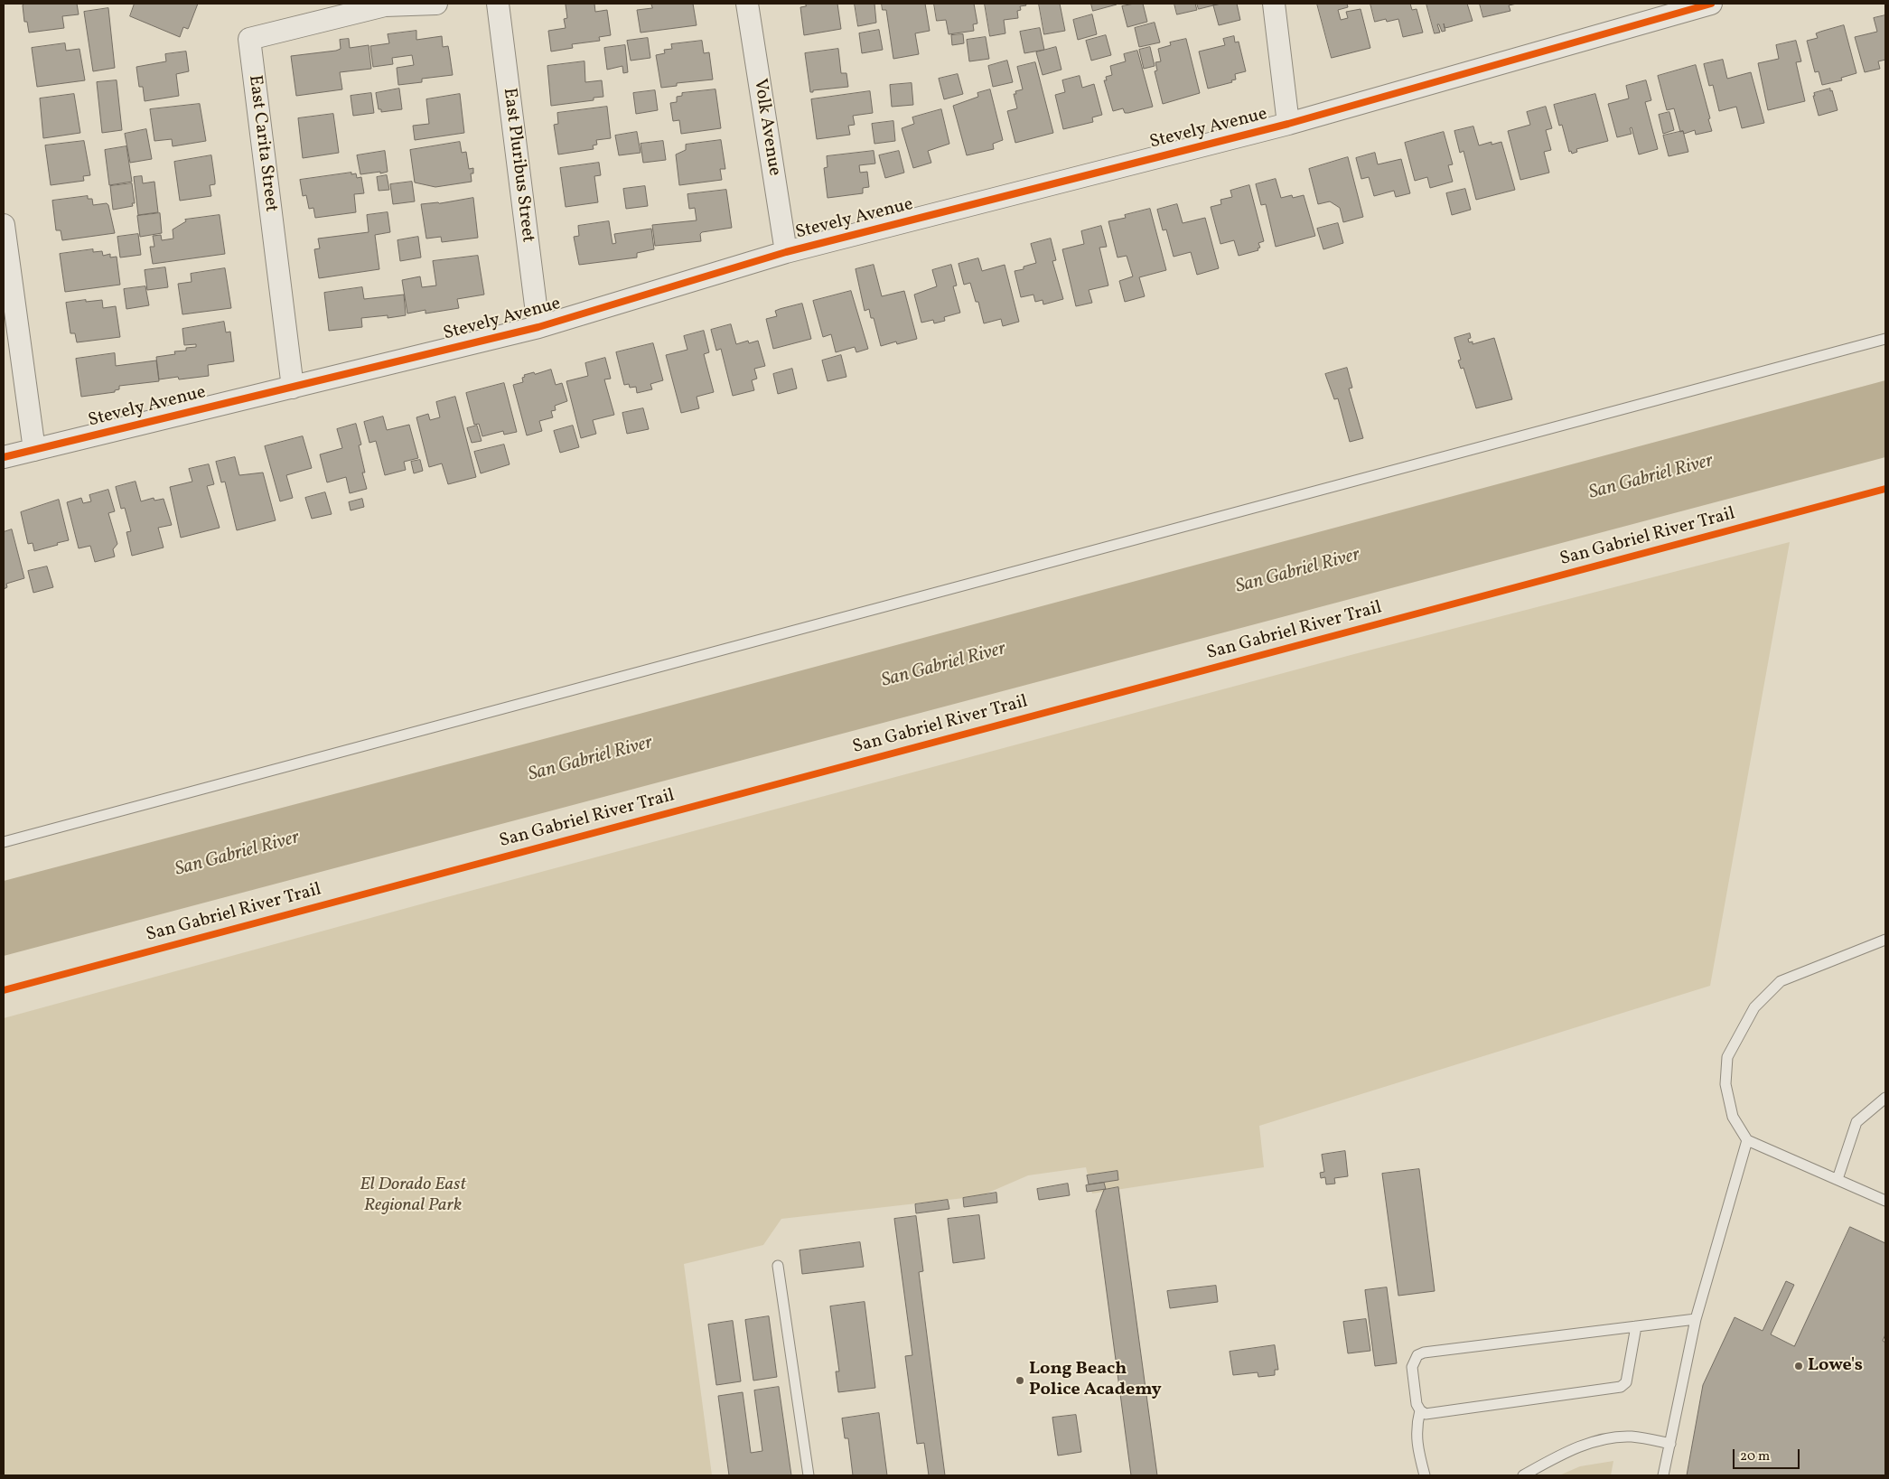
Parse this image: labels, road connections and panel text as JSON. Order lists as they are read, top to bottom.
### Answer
{
  "streets": {
    "street": [
      "Volk Avenue",
      "Stevely Avenue",
      "East Carita Street",
      "East Pluribus Street"
    ],
    "cycle path": ["San Gabriel River Trail"]
  },
  "crossings": [
    ["Volk Avenue", "Stevely Avenue"],
    ["Stevely Avenue", "East Carita Street"],
    ["Stevely Avenue", "East Pluribus Street"]
  ],
  "water": ["San Gabriel River"],
  "parks": ["El Dorado East Regional Park"],
  "places": ["Lowe's", "Long Beach Police Academy"],
  "scale_bar": "20 m"
}
